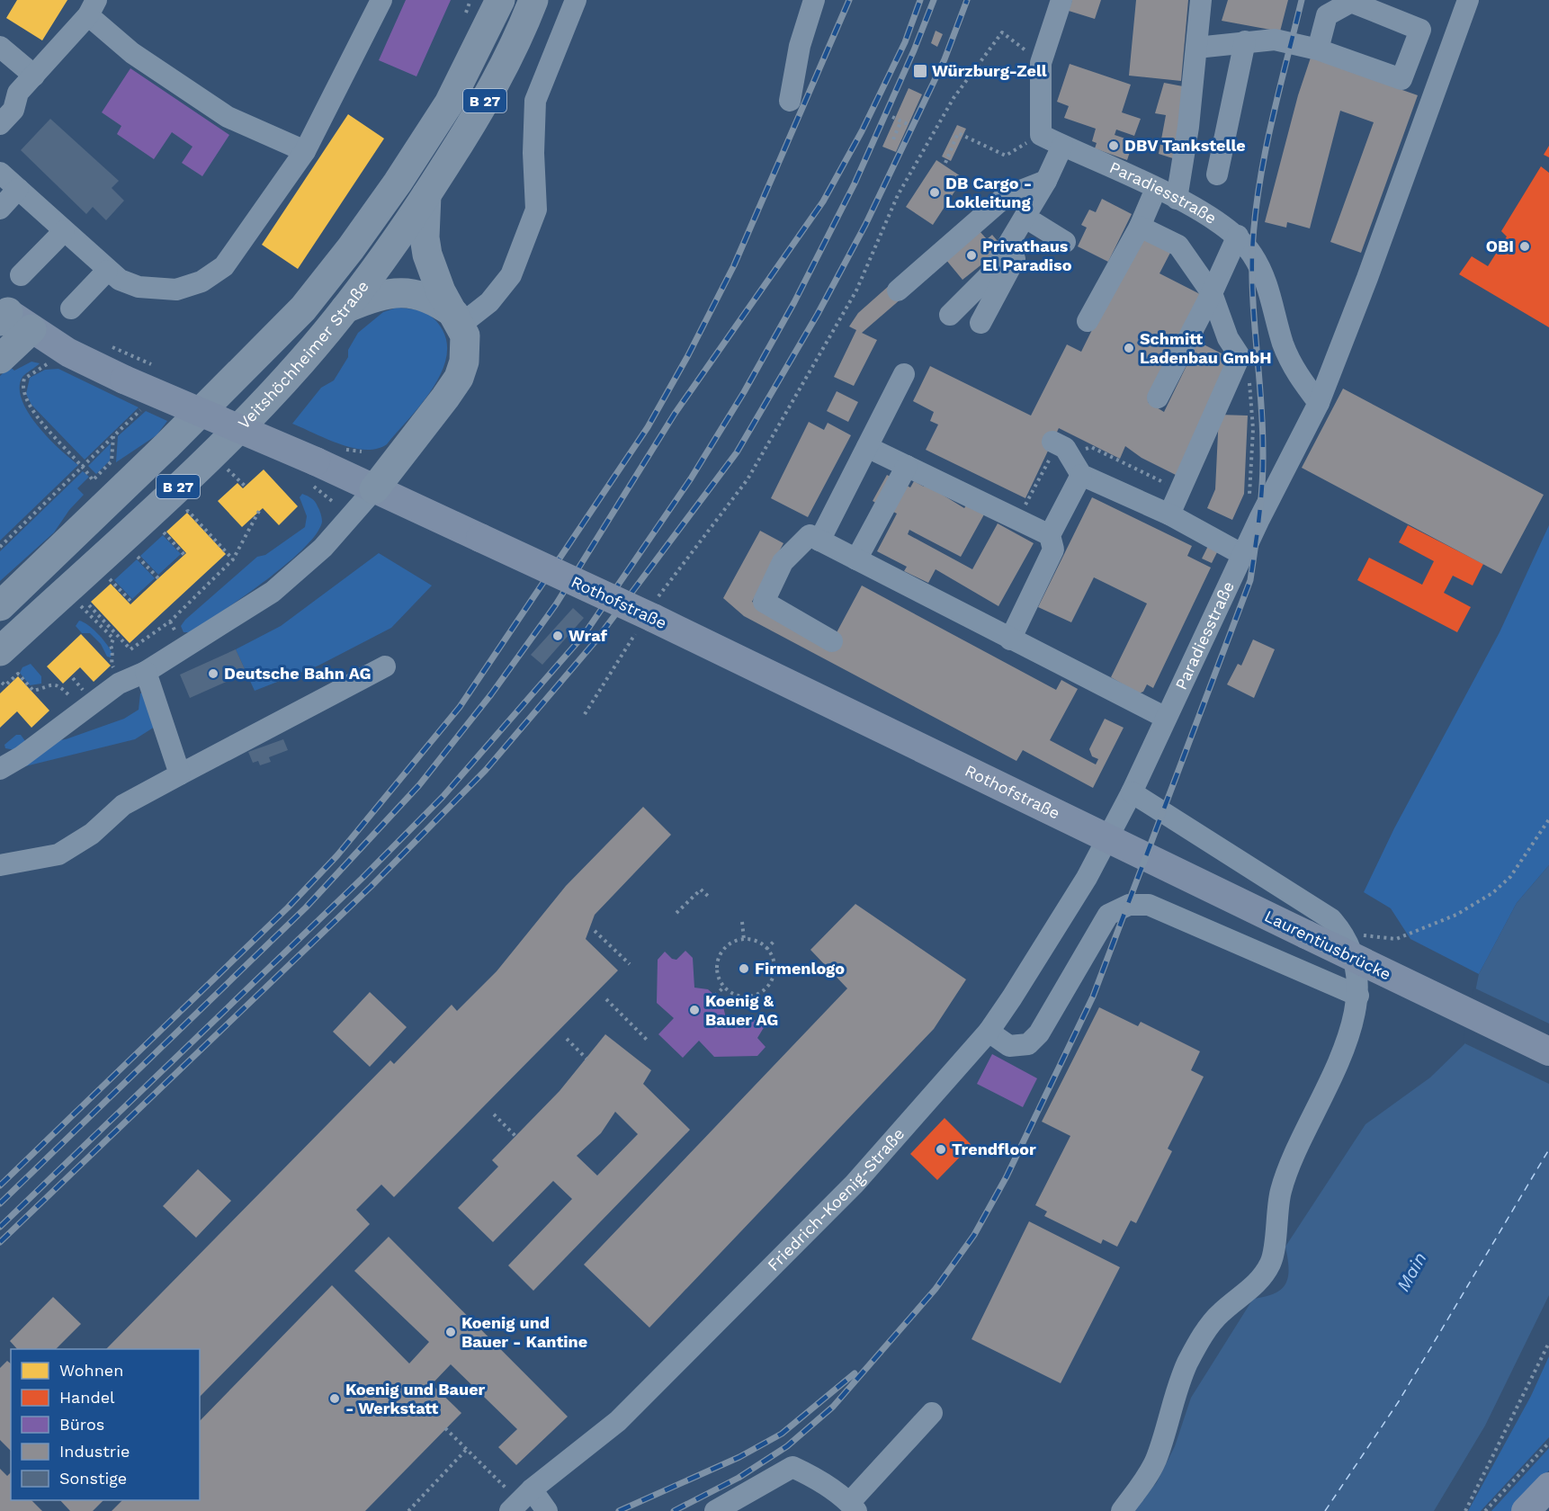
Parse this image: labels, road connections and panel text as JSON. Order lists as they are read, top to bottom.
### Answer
{
  "streets": {
    "highway": ["B 27", "Veitshöchheimer Straße"],
    "main road": ["Rothofstraße", "Laurentiusbrücke"],
    "street": ["Paradiesstraße", "Friedrich-Koenig-Straße"]
  },
  "crossings": [
    ["Paradiesstraße", "Rothofstraße"],
    ["Paradiesstraße", "Laurentiusbrücke"],
    ["Paradiesstraße", "Friedrich-Koenig-Straße"],
    ["Rothofstraße", "Laurentiusbrücke"],
    ["Rothofstraße", "Friedrich-Koenig-Straße"],
    ["Laurentiusbrücke", "Friedrich-Koenig-Straße"]
  ],
  "water": ["Main"],
  "places": {
    "transit": ["Würzburg-Zell"],
    "other": [
      "DBV Tankstelle",
      "DB Cargo - Lokleitung",
      "OBI",
      "Privathaus El Paradiso",
      "Schmitt Ladenbau GmbH",
      "Wraf",
      "Deutsche Bahn AG",
      "Firmenlogo",
      "Koenig & Bauer AG",
      "Trendfloor",
      "Koenig und Bauer - Kantine",
      "Koenig und Bauer - Werkstatt"
    ]
  },
  "legend": [
    "Wohnen",
    "Handel",
    "Büros",
    "Industrie",
    "Sonstige"
  ]
}
